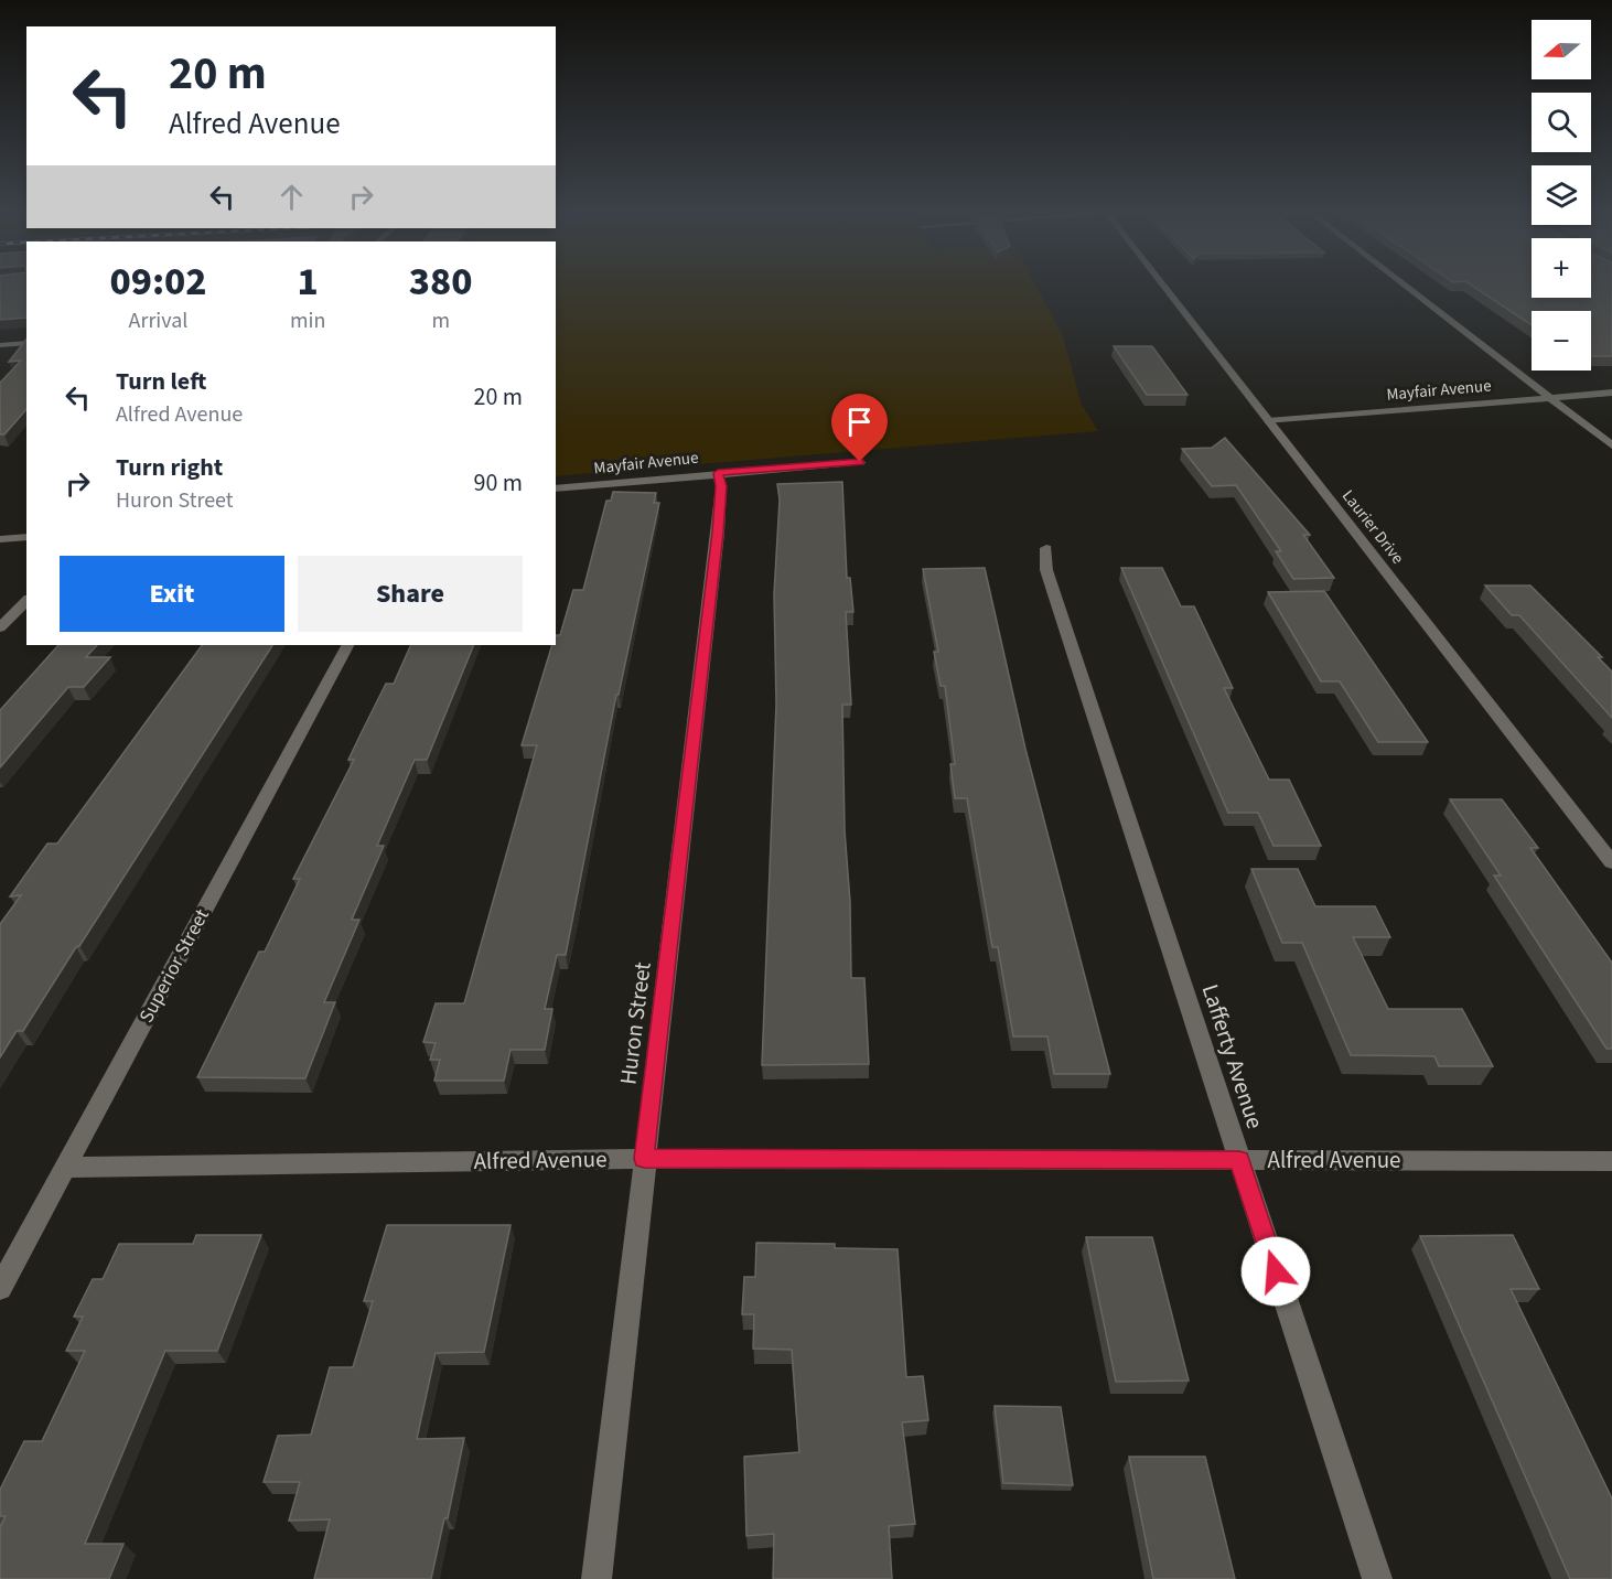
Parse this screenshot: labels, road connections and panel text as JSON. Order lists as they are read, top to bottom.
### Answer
{
  "streets": {
    "street": [
      "Mayfair Avenue",
      "Laurier Drive",
      "Superior Street",
      "Huron Street",
      "Lafferty Avenue",
      "Alfred Avenue"
    ]
  },
  "crossings": [
    ["Mayfair Avenue", "Laurier Drive"],
    ["Mayfair Avenue", "Huron Street"],
    ["Superior Street", "Alfred Avenue"],
    ["Huron Street", "Alfred Avenue"],
    ["Lafferty Avenue", "Alfred Avenue"]
  ],
  "north": "left",
  "page": {
    "map_buttons": ["+", "−"],
    "turn": ["20 m", "Alfred Avenue"],
    "eta": [
      "09:02",
      "Arrival",
      "1",
      "min",
      "380",
      "m"
    ],
    "list": [
      {
        "name": "Turn left",
        "note": "Alfred Avenue",
        "value": "20 m"
      },
      {
        "name": "Turn right",
        "note": "Huron Street",
        "value": "90 m"
      }
    ],
    "buttons": ["Exit", "Share"]
  }
}
